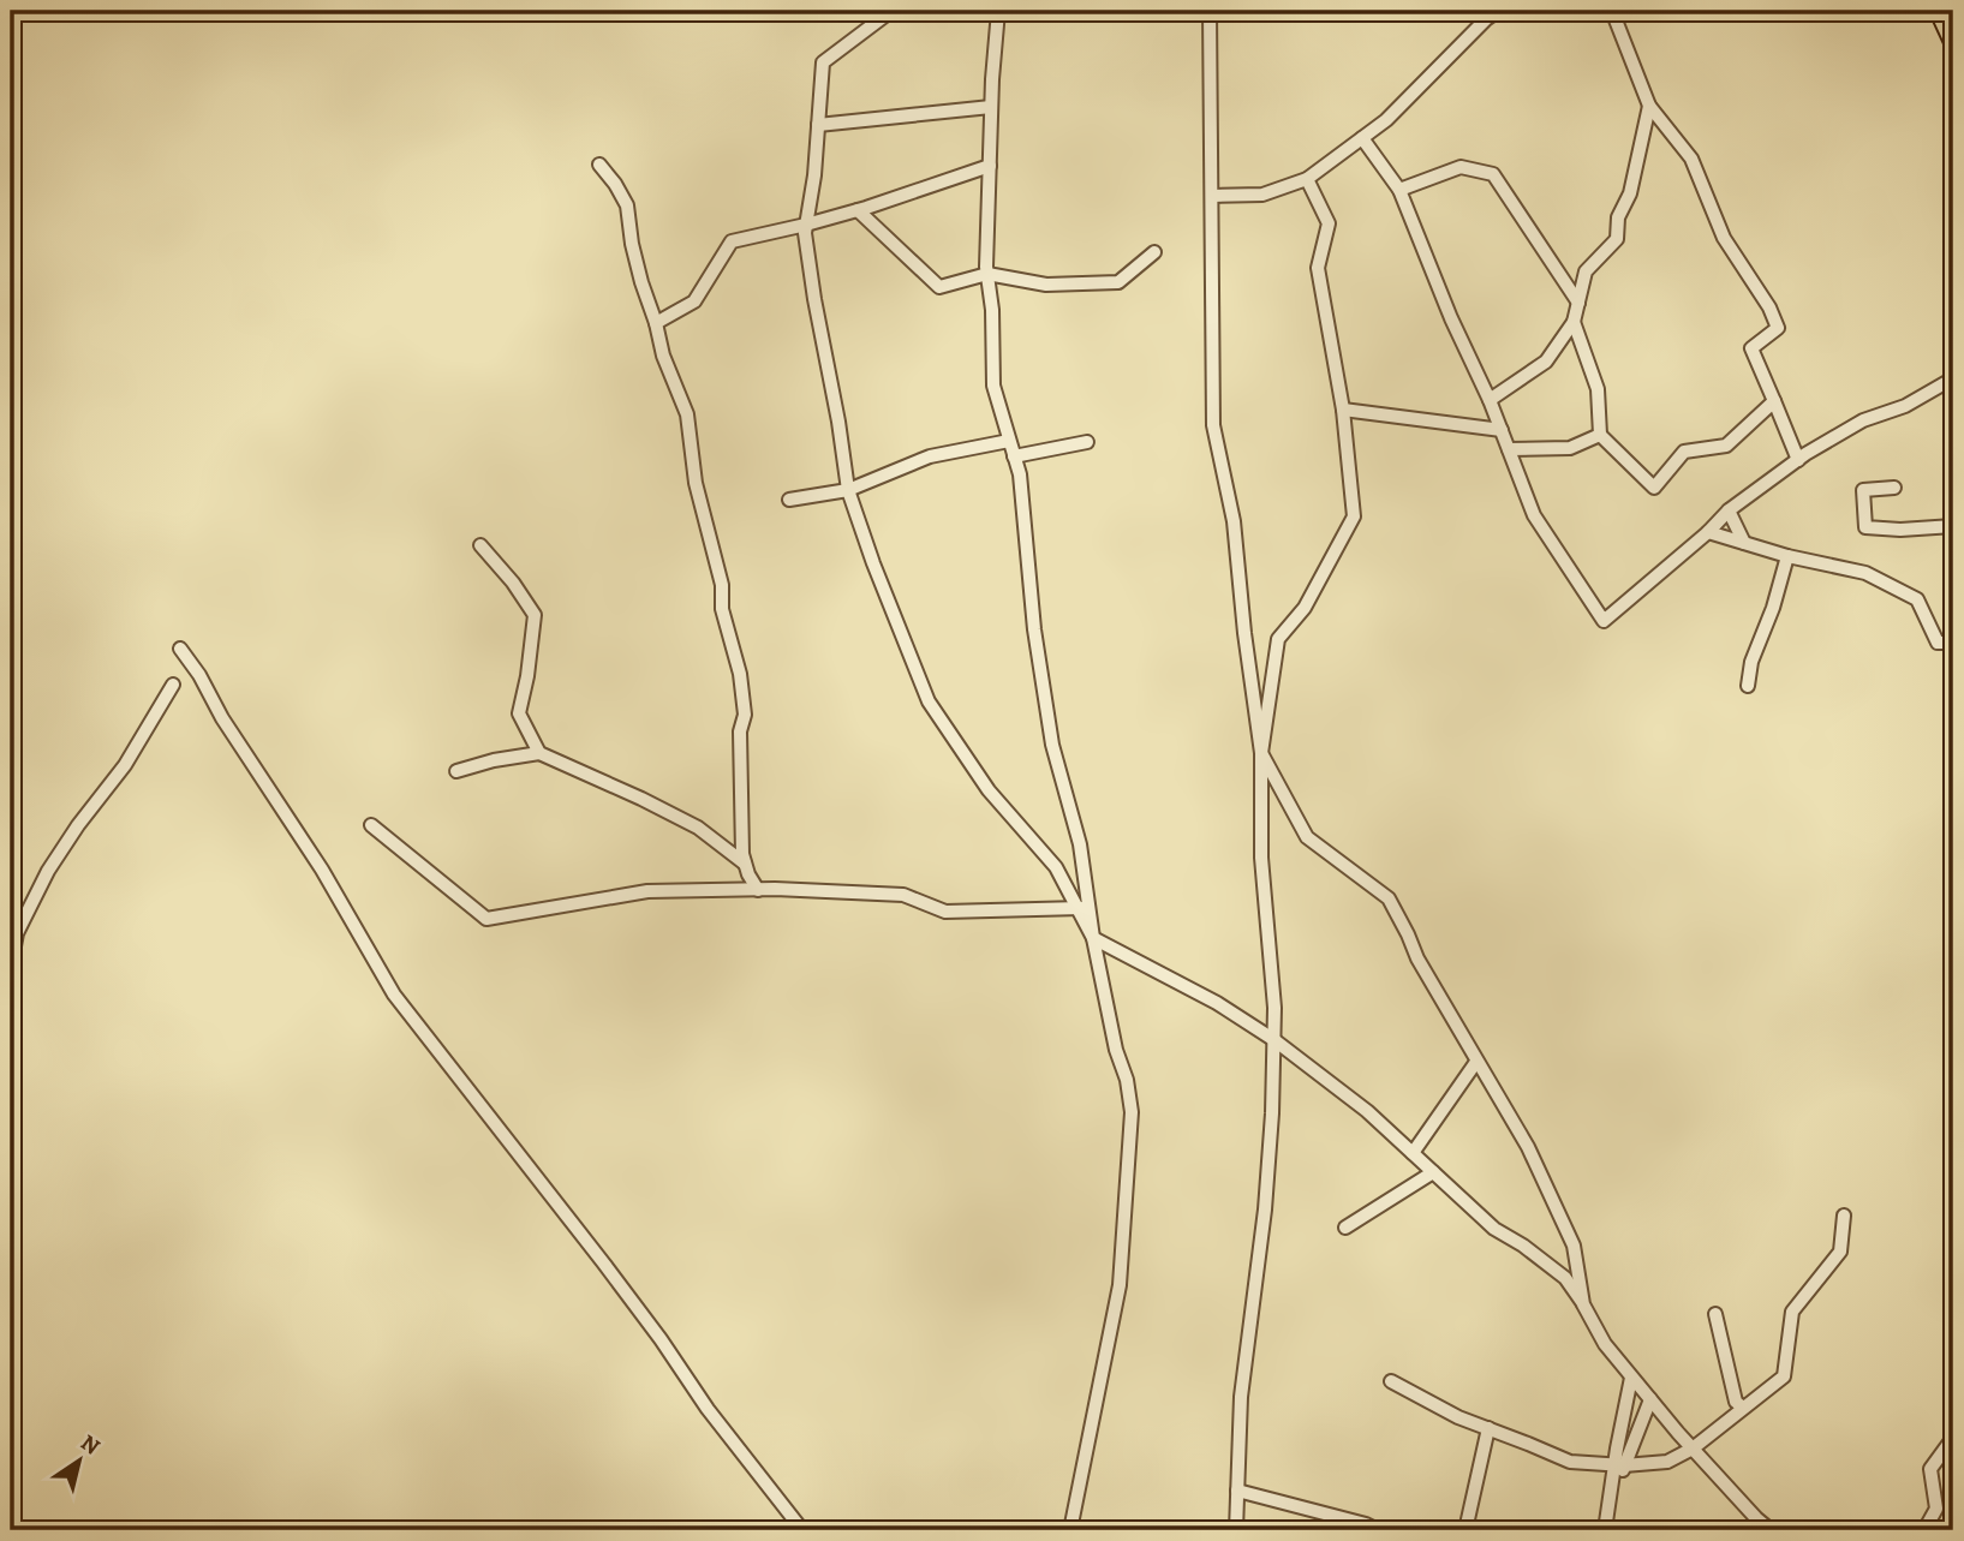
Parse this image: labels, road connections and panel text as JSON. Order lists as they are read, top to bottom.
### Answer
{
  "north": "top right"
}
